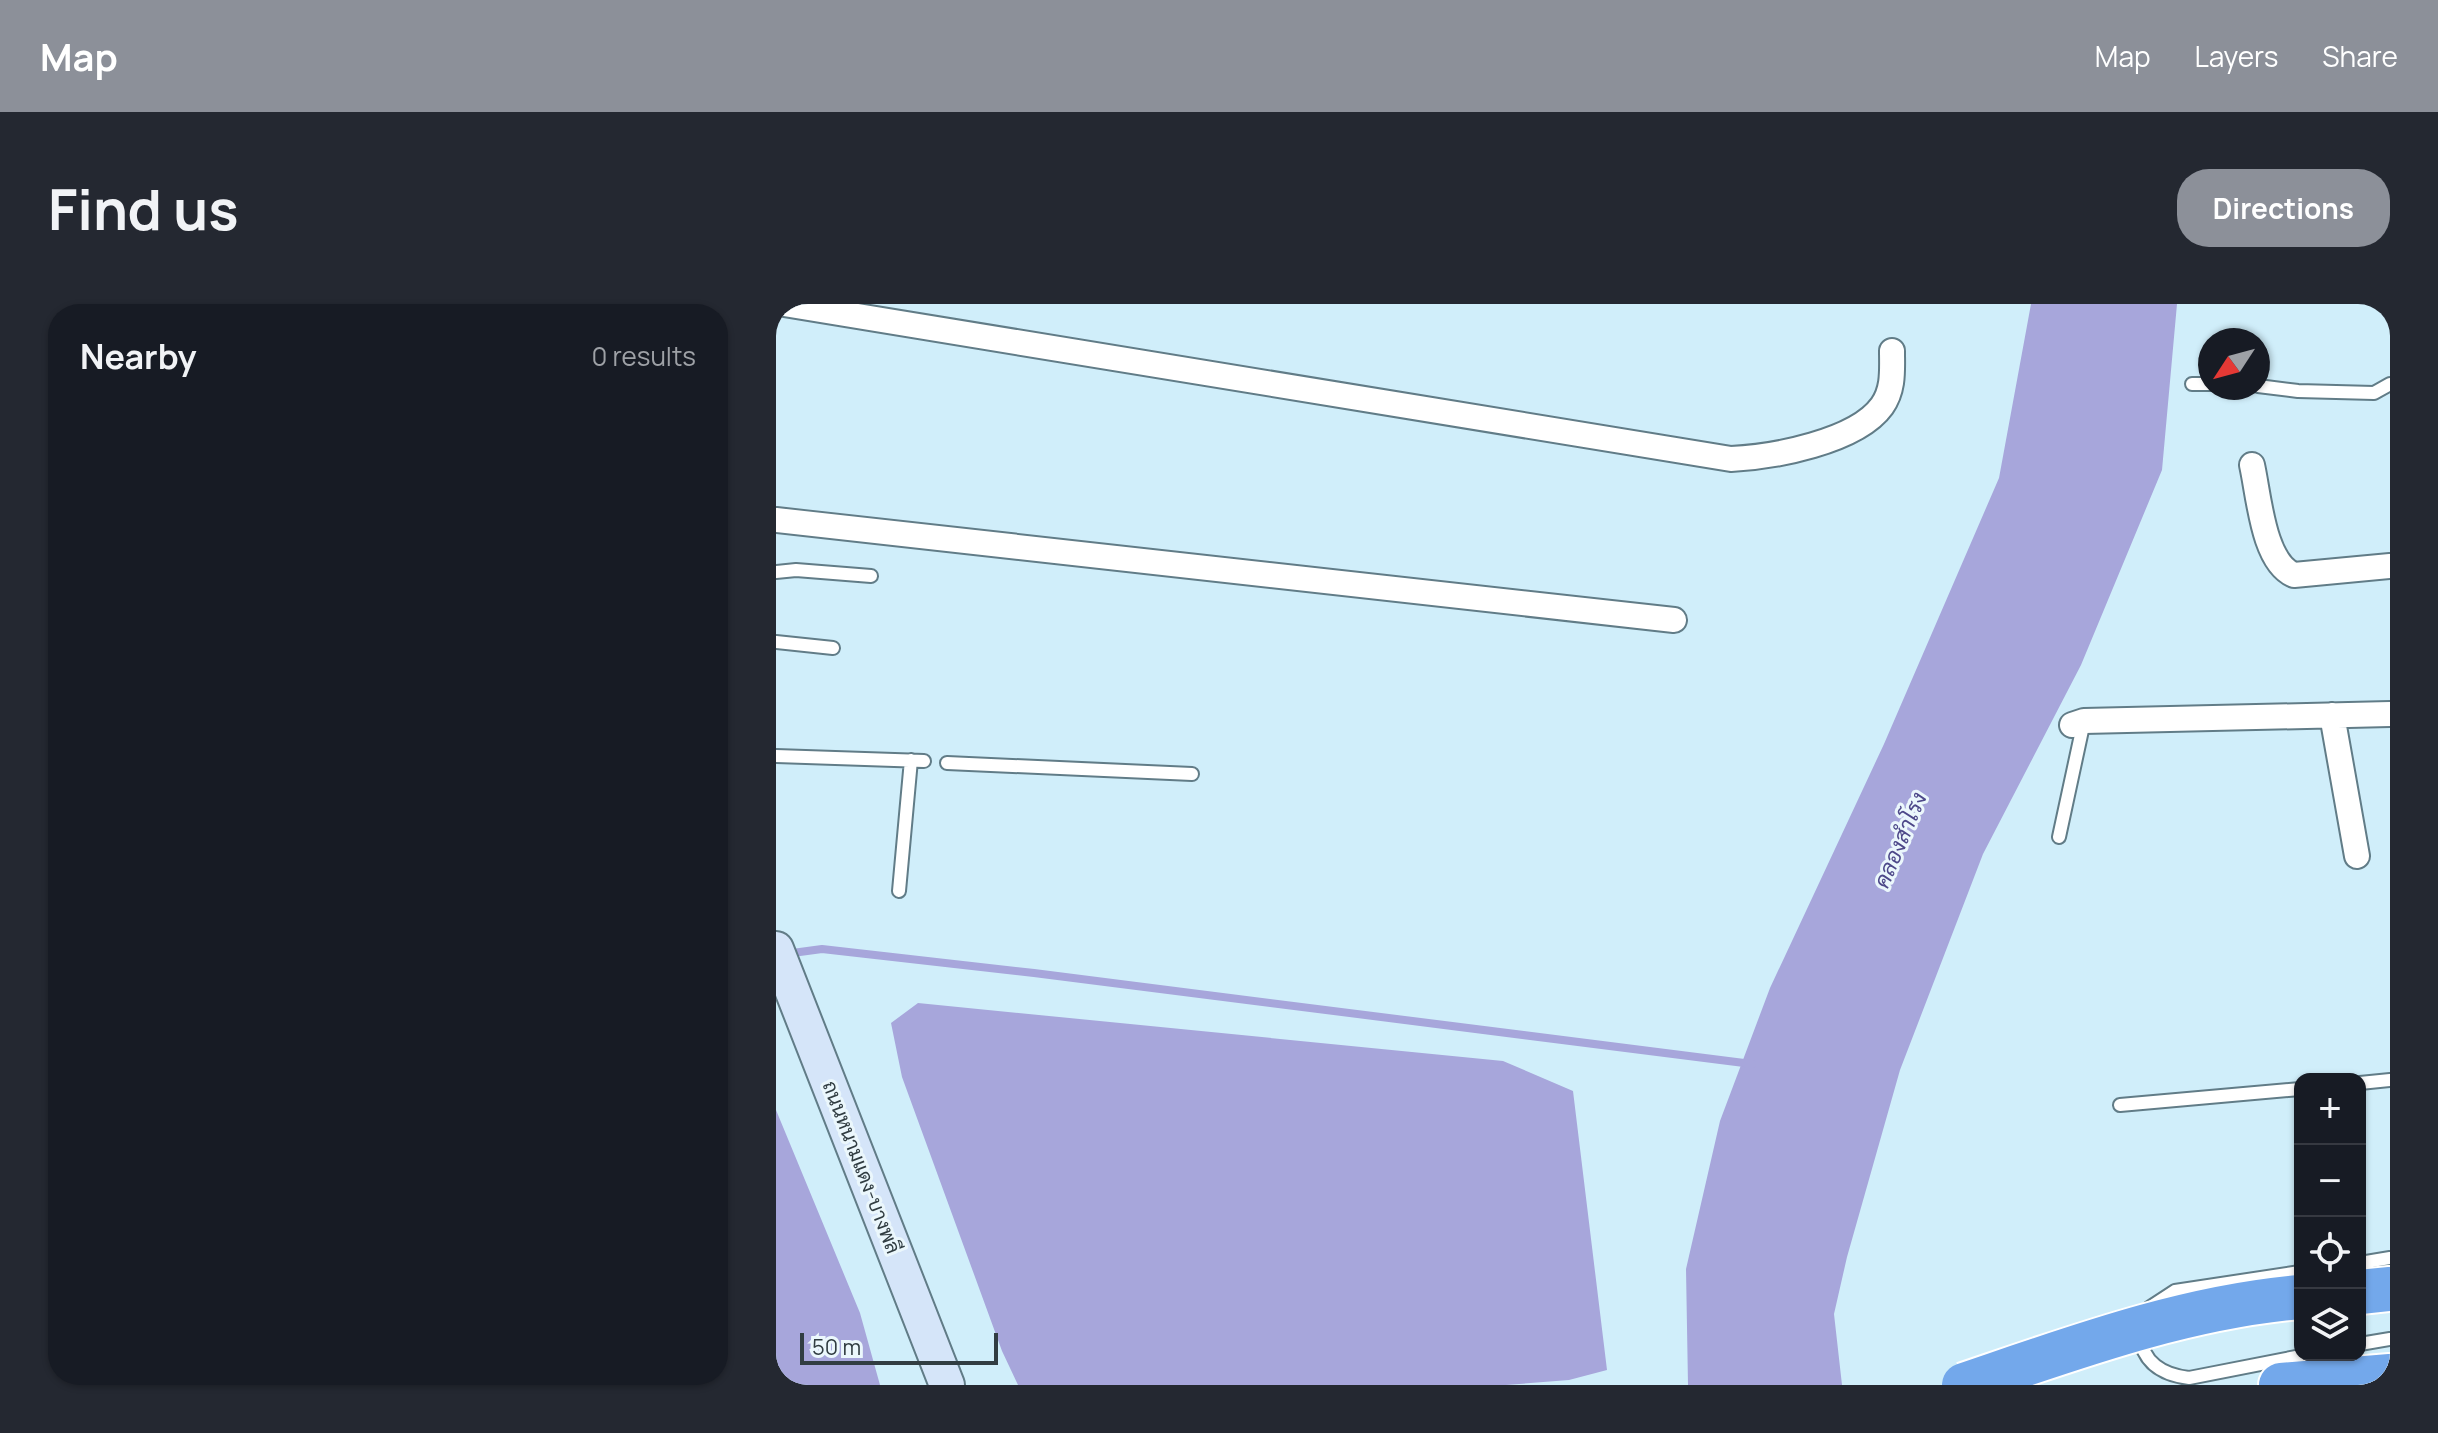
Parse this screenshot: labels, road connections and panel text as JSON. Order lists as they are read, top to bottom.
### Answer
{
  "streets": {
    "main road": ["ถนนหนามแดง-บางพลี"]
  },
  "water": ["คลองสำโรง"],
  "scale_bar": "50 m",
  "north": "bottom left",
  "page": {
    "header": "Map",
    "nav": ["Map", "Layers", "Share"],
    "buttons": "Directions",
    "title": "Find us",
    "heading": ["Nearby", "0 results"],
    "map_buttons": ["+", "−"],
    "scale": "50 m"
  }
}
